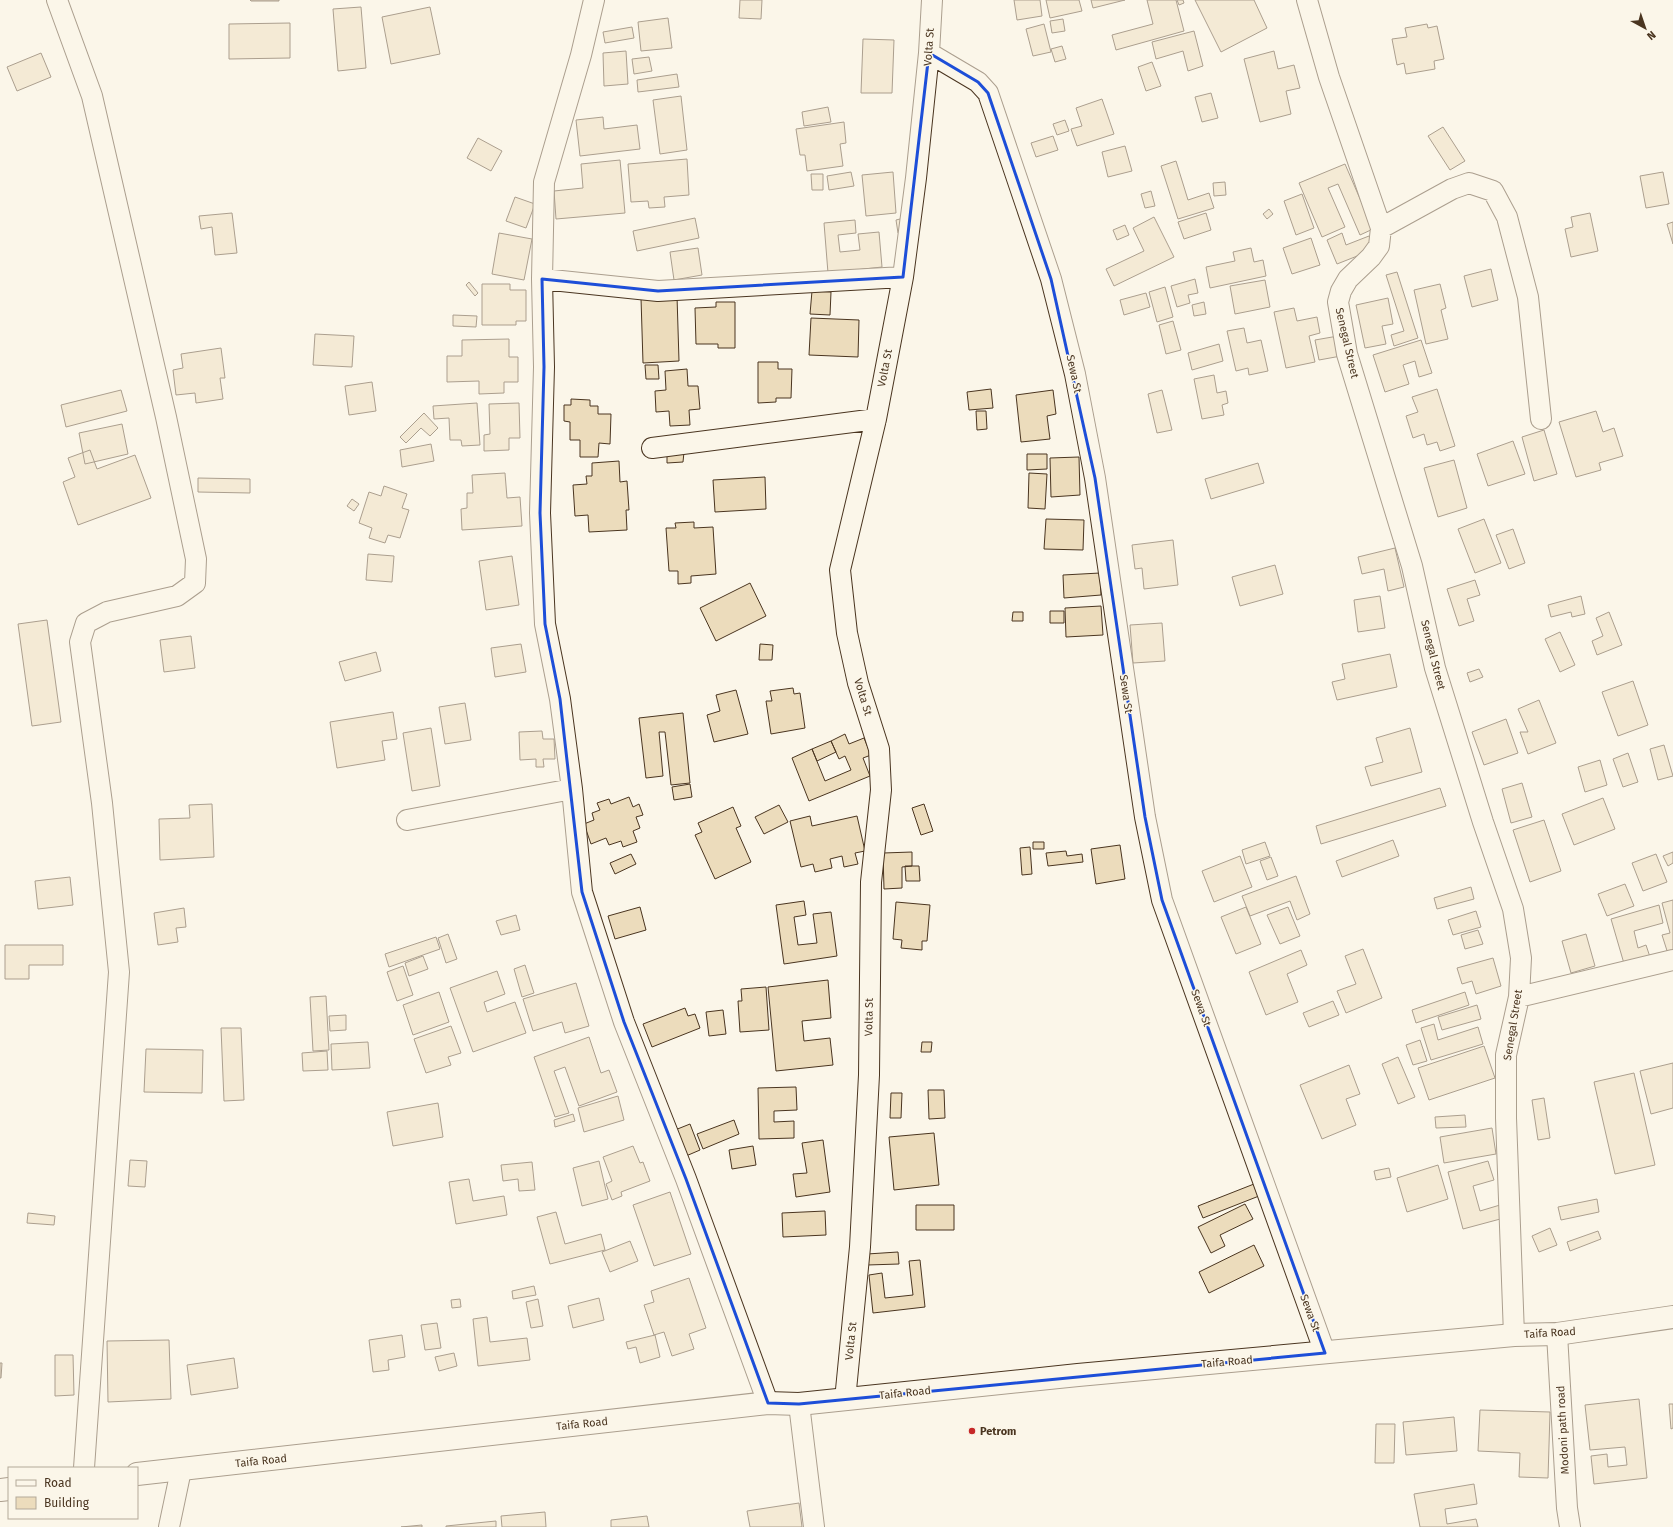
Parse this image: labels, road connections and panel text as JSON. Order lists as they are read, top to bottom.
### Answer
{
  "streets": {
    "highway": ["Taifa Road"],
    "street": [
      "Volta St",
      "Senegal Street",
      "Sewa St",
      "Modoni path road"
    ]
  },
  "crossings": [
    ["Volta St", "Sewa St"],
    ["Volta St", "Taifa Road"],
    ["Senegal Street", "Taifa Road"],
    ["Sewa St", "Taifa Road"],
    ["Taifa Road", "Modoni path road"]
  ],
  "places": ["Petrom"],
  "legend": ["Road", "Building"],
  "north": "bottom right"
}
